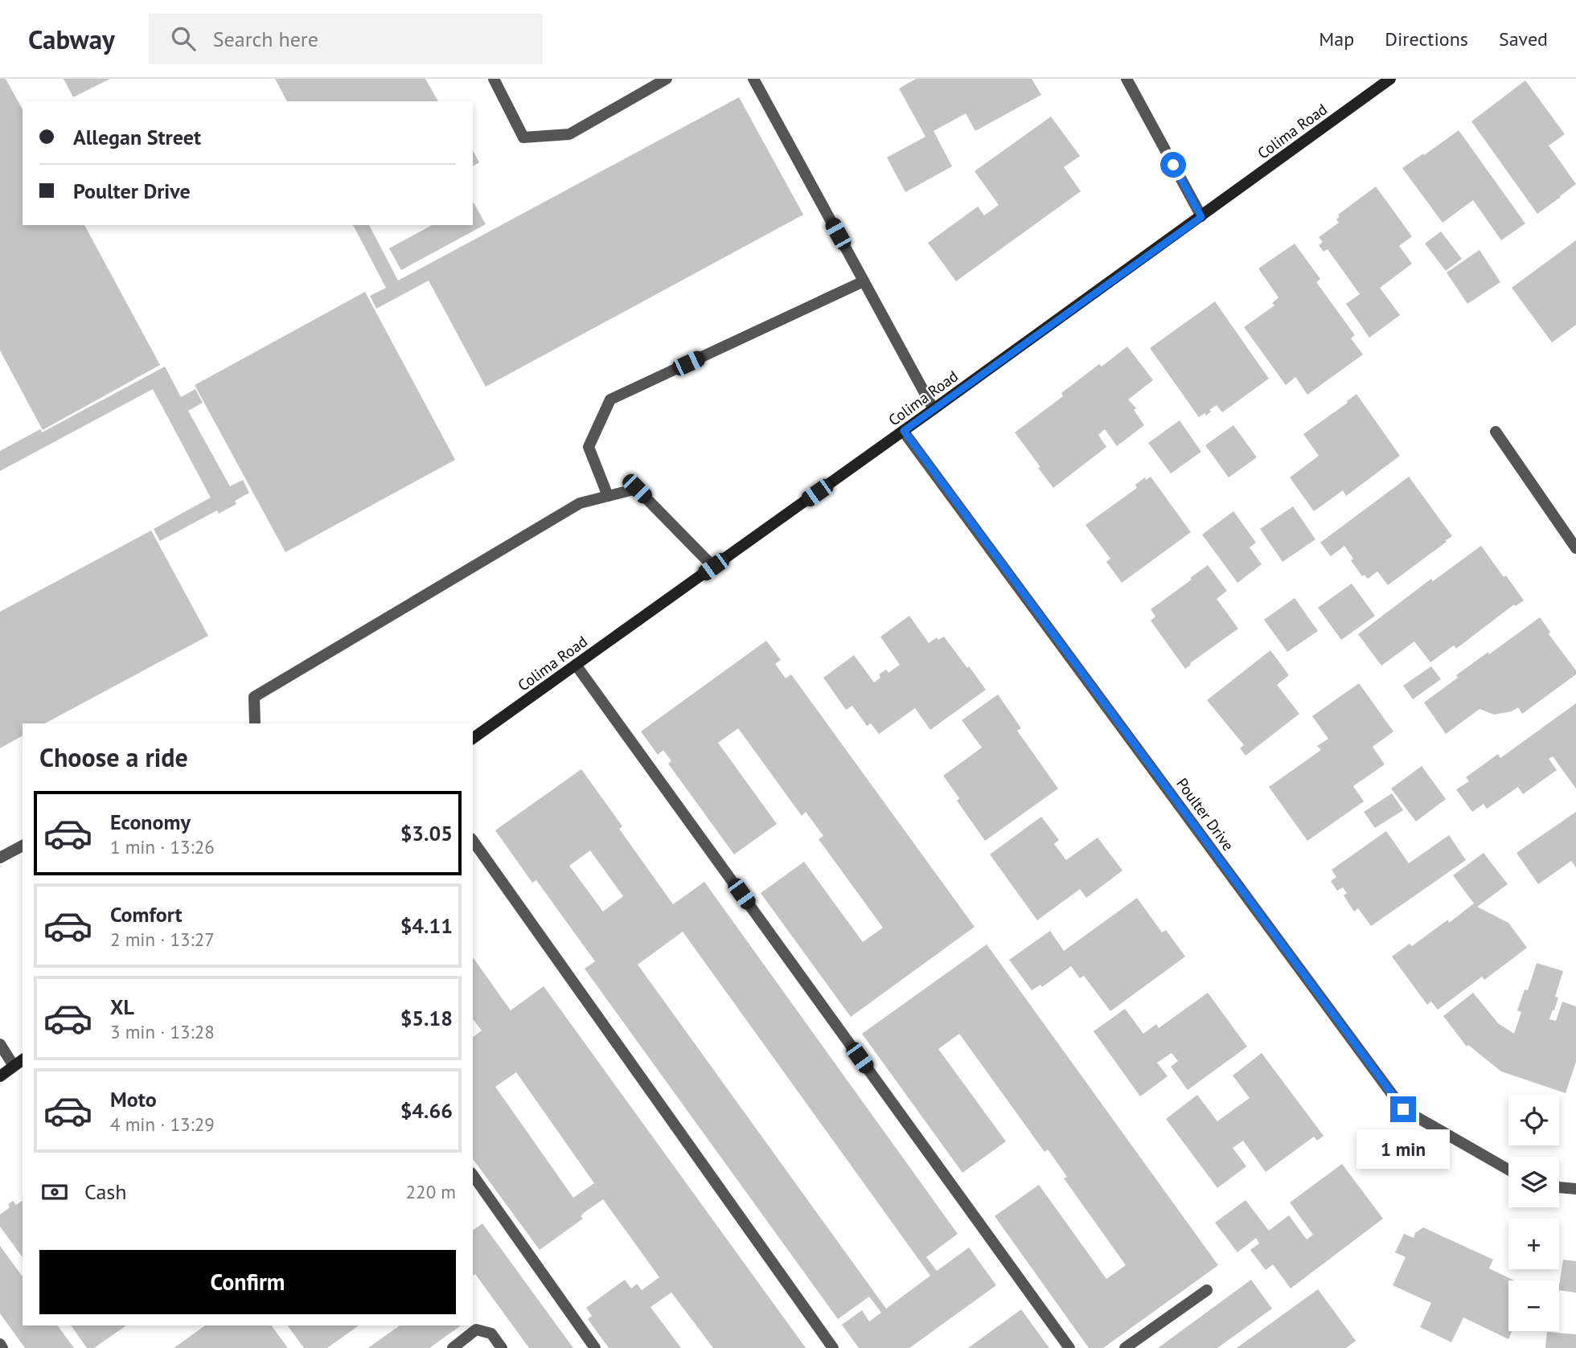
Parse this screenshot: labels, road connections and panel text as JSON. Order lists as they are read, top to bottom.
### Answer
{
  "streets": {
    "main road": ["Colima Road"],
    "street": ["Poulter Drive"]
  },
  "crossings": [
    ["Colima Road", "Poulter Drive"]
  ],
  "page": {
    "header": "Cabway",
    "search": "Search here",
    "nav": ["Map", "Directions", "Saved"],
    "banner": ["Allegan Street", "Poulter Drive"],
    "heading": "Choose a ride",
    "list": [
      {
        "name": "Economy",
        "note": "1 min · 13:26",
        "value": "$3.05"
      },
      {
        "name": "Comfort",
        "note": "2 min · 13:27",
        "value": "$4.11"
      },
      {
        "name": "XL",
        "note": "3 min · 13:28",
        "value": "$5.18"
      },
      {
        "name": "Moto",
        "note": "4 min · 13:29",
        "value": "$4.66"
      }
    ],
    "map_buttons": ["+", "−"],
    "bubble": "1 min",
    "pay": ["Cash", "220 m"],
    "buttons": "Confirm"
  }
}
